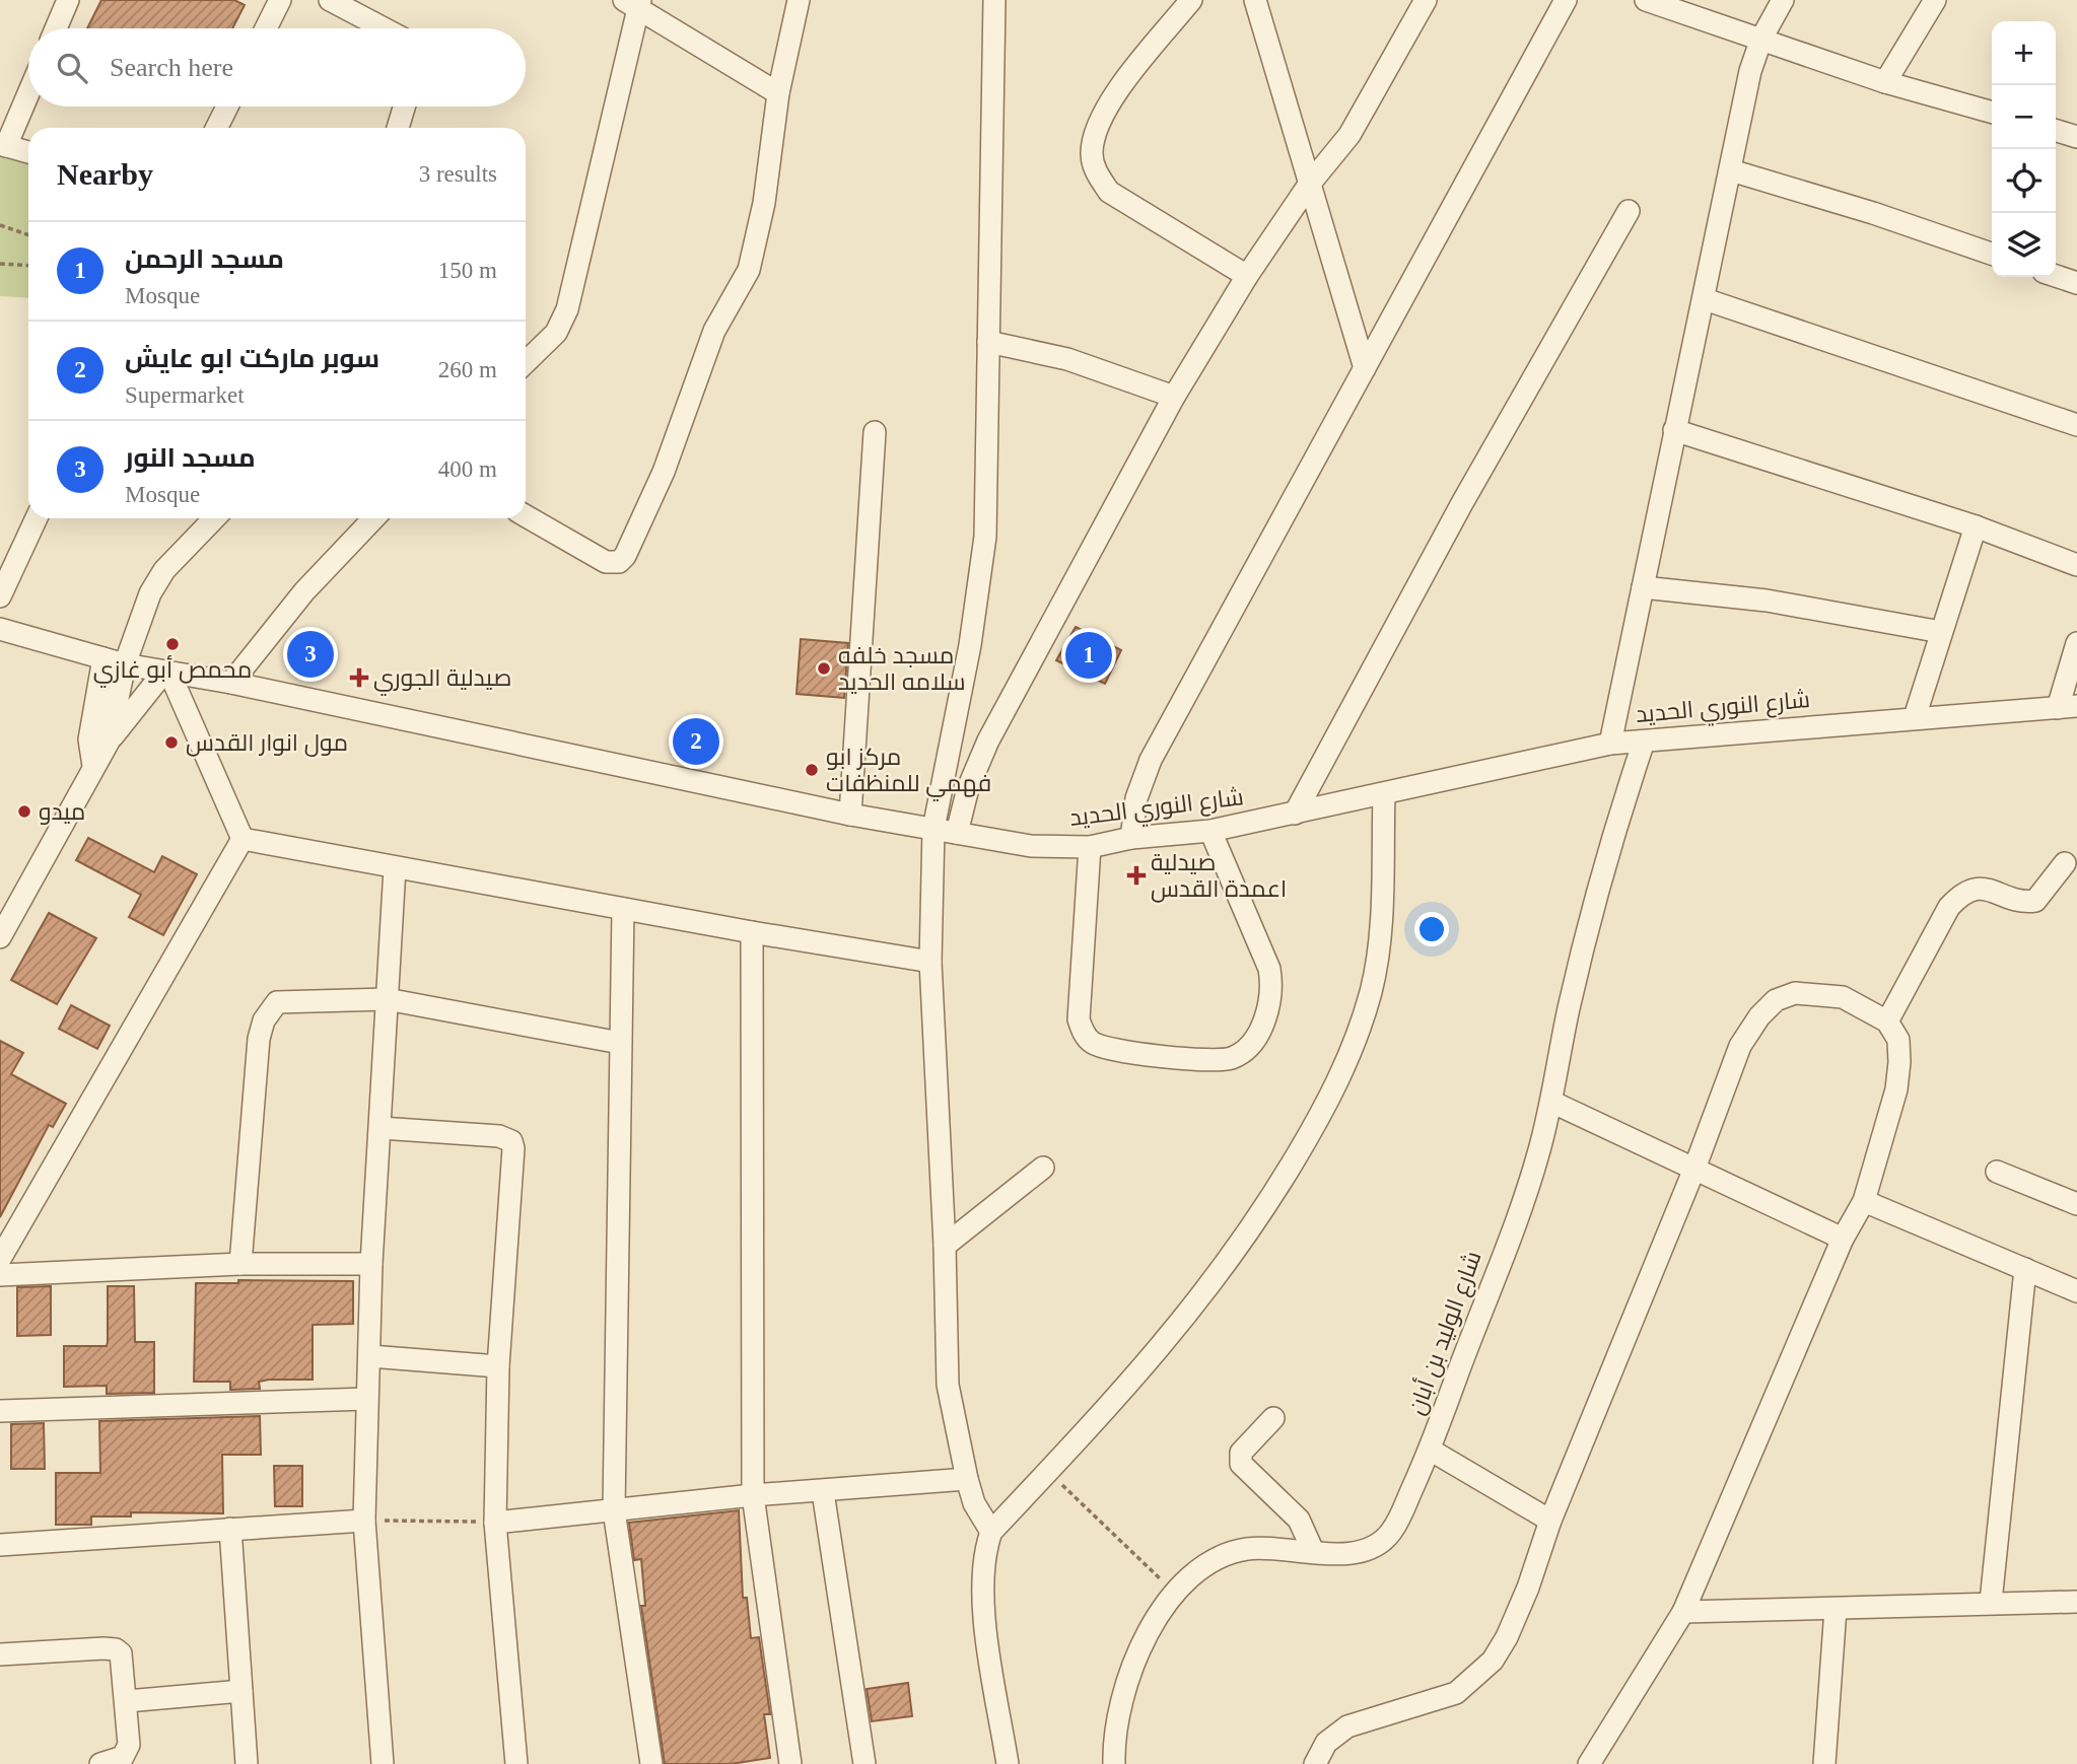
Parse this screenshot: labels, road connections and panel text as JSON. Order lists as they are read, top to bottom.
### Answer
{
  "streets": {
    "street": ["شارع النوري الحديد", "شارع الوليد بن أبان"]
  },
  "crossings": [
    ["شارع النوري الحديد", "شارع الوليد بن أبان"]
  ],
  "places": {
    "other": [
      "محمص أبو غازي",
      "مسجد خلفه سلامه الحديد",
      "مول انوار القدس",
      "مركز ابو فهمي للمنظفات",
      "ميدو"
    ],
    "health": ["صيدلية الجوري", "صيدلية اعمدة القدس"]
  },
  "page": {
    "map_buttons": ["+", "−"],
    "search": "Search here",
    "heading": ["Nearby", "3 results"],
    "list": [
      {
        "mark": "1",
        "name": "مسجد الرحمن",
        "note": "Mosque",
        "value": "150 m"
      },
      {
        "mark": "2",
        "name": "سوبر ماركت ابو عايش",
        "note": "Supermarket",
        "value": "260 m"
      },
      {
        "mark": "3",
        "name": "مسجد النور",
        "note": "Mosque",
        "value": "400 m"
      }
    ],
    "pins": ["3", "1", "2"]
  }
}
